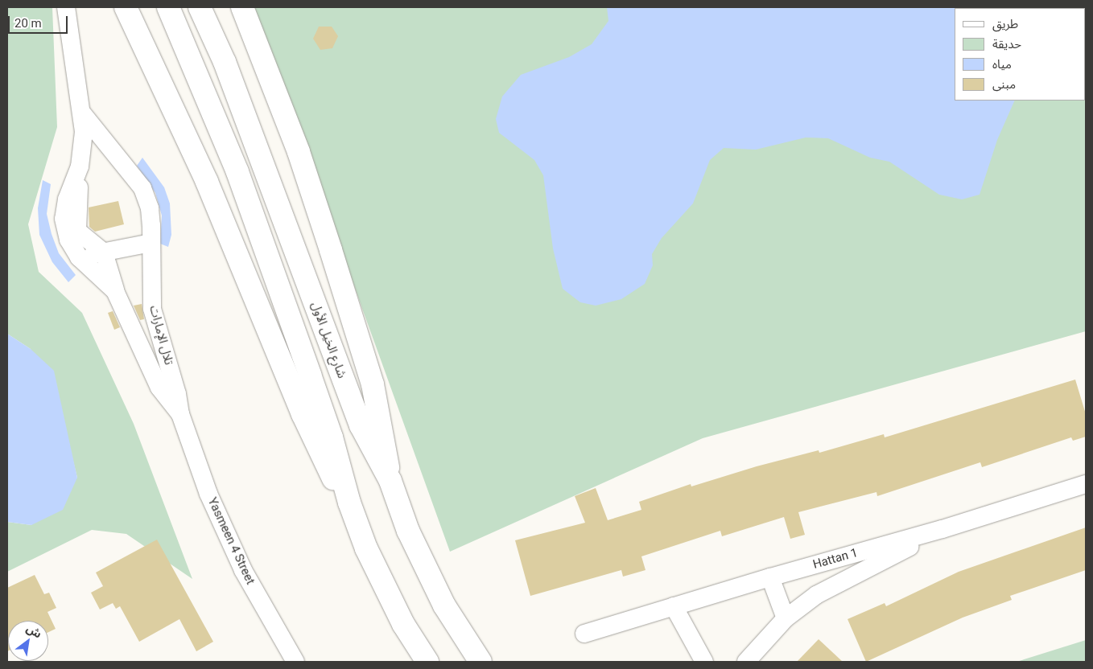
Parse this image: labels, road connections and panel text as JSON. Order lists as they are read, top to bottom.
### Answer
{
  "streets": {
    "main road": ["شارع الخيل الأول"],
    "street": ["تلال الإمارات", "Yasmeen 4 Street", "Hattan 1"]
  },
  "crossings": [
    ["تلال الإمارات", "Yasmeen 4 Street"]
  ],
  "legend": [
    "طريق",
    "حديقة",
    "مياه",
    "مبنى"
  ],
  "scale_bar": "20 m",
  "north": "top right"
}
